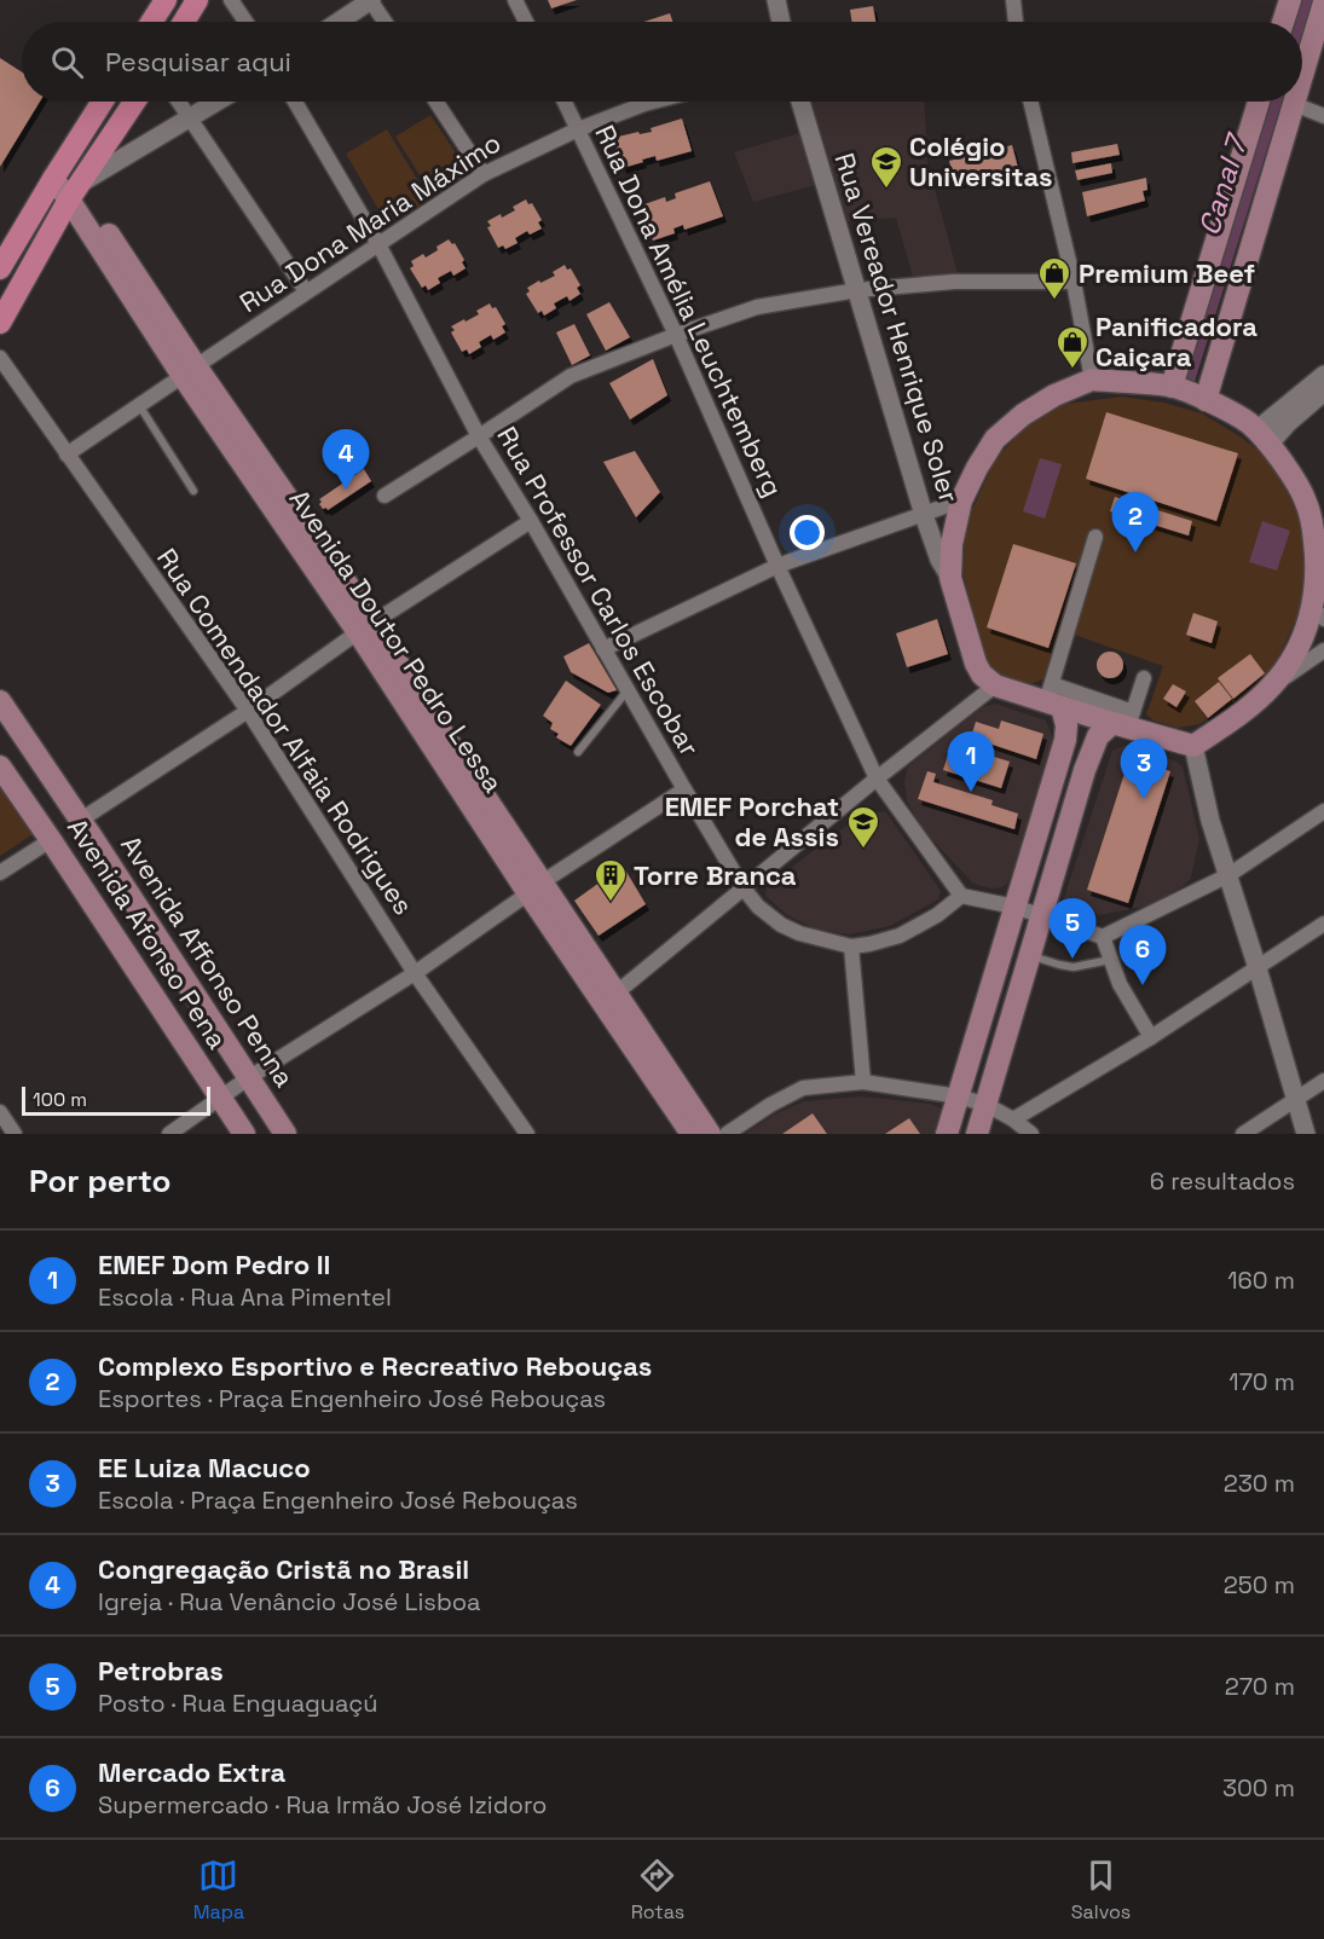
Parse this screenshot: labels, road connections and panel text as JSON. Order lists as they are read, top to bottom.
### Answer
{
  "streets": {
    "main road": ["Avenida Doutor Pedro Lessa", "Avenida Afonso Pena", "Avenida Affonso Penna"],
    "street": [
      "Rua Dona Maria Máximo",
      "Rua Dona Amélia Leuchtemberg",
      "Rua Vereador Henrique Soler",
      "Rua Professor Carlos Escobar",
      "Rua Comendador Alfaia Rodrigues"
    ]
  },
  "crossings": [
    ["Rua Dona Maria Máximo", "Rua Dona Amélia Leuchtemberg"],
    ["Rua Dona Maria Máximo", "Rua Professor Carlos Escobar"],
    ["Rua Dona Maria Máximo", "Avenida Doutor Pedro Lessa"],
    ["Rua Dona Maria Máximo", "Rua Comendador Alfaia Rodrigues"],
    ["Rua Dona Amélia Leuchtemberg", "Rua Professor Carlos Escobar"]
  ],
  "water": ["Canal 7"],
  "places": {
    "school or university": ["Colégio Universitas", "EMEF Porchat de Assis"],
    "shop": ["Premium Beef", "Panificadora Caiçara"],
    "building": ["Torre Branca"]
  },
  "scale_bar": "100 m",
  "page": {
    "search": "Pesquisar aqui",
    "pins": [
      "4",
      "2",
      "1",
      "3",
      "5",
      "6"
    ],
    "scale": "100 m",
    "heading": ["Por perto", "6 resultados"],
    "list": [
      {
        "mark": "1",
        "name": "EMEF Dom Pedro II",
        "note": "Escola · Rua Ana Pimentel",
        "value": "160 m"
      },
      {
        "mark": "2",
        "name": "Complexo Esportivo e Recreativo Rebouças",
        "note": "Esportes · Praça Engenheiro José Rebouças",
        "value": "170 m"
      },
      {
        "mark": "3",
        "name": "EE Luiza Macuco",
        "note": "Escola · Praça Engenheiro José Rebouças",
        "value": "230 m"
      },
      {
        "mark": "4",
        "name": "Congregação Cristã no Brasil",
        "note": "Igreja · Rua Venâncio José Lisboa",
        "value": "250 m"
      },
      {
        "mark": "5",
        "name": "Petrobras",
        "note": "Posto · Rua Enguaguaçú",
        "value": "270 m"
      },
      {
        "mark": "6",
        "name": "Mercado Extra",
        "note": "Supermercado · Rua Irmão José Izidoro",
        "value": "300 m"
      }
    ],
    "nav": ["Mapa", "Rotas", "Salvos"]
  }
}
